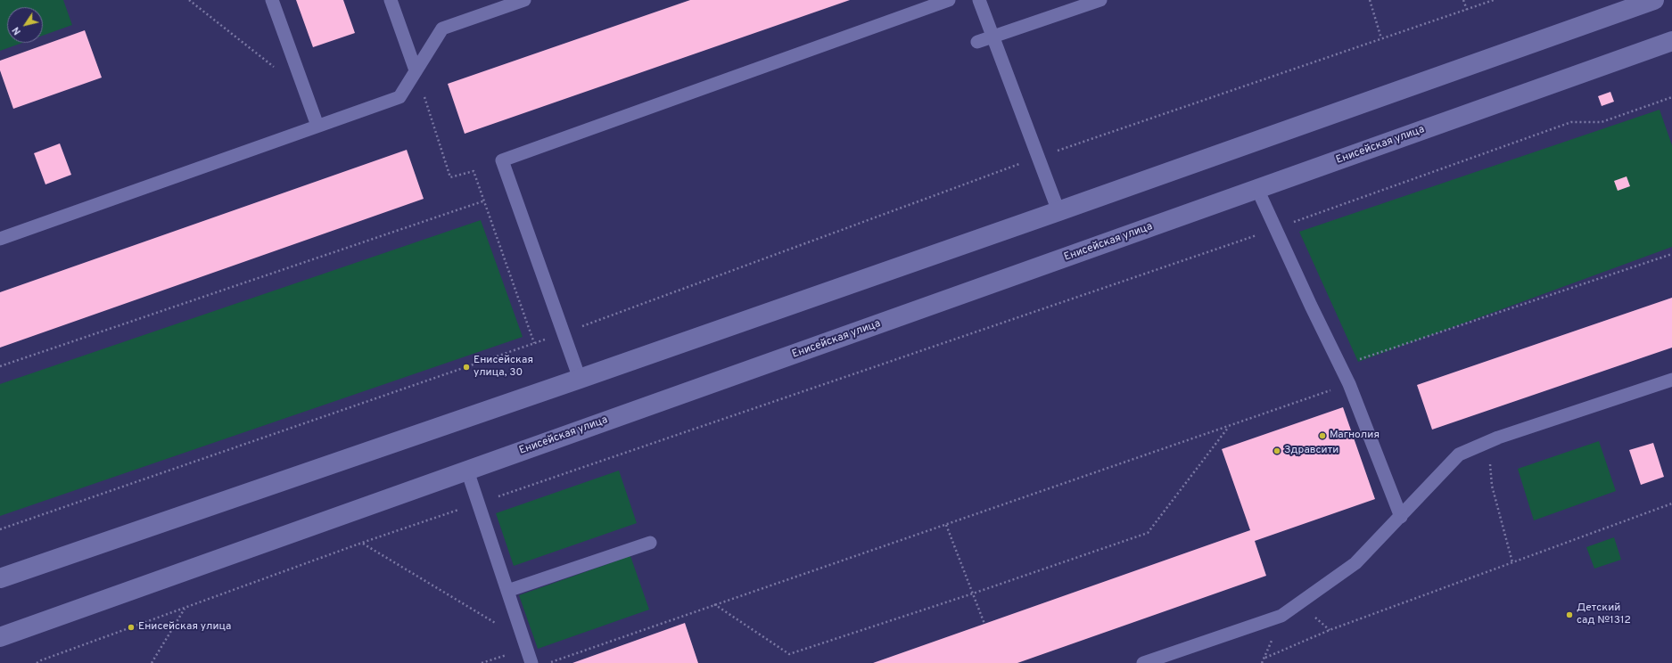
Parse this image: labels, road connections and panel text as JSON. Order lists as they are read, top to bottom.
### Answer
{
  "streets": {
    "main road": ["Енисейская улица"]
  },
  "places": [
    "Енисейская улица, 30",
    "Магнолия",
    "Здравсити",
    "Детский сад №1312",
    "Енисейская улица"
  ],
  "north": "bottom left"
}
